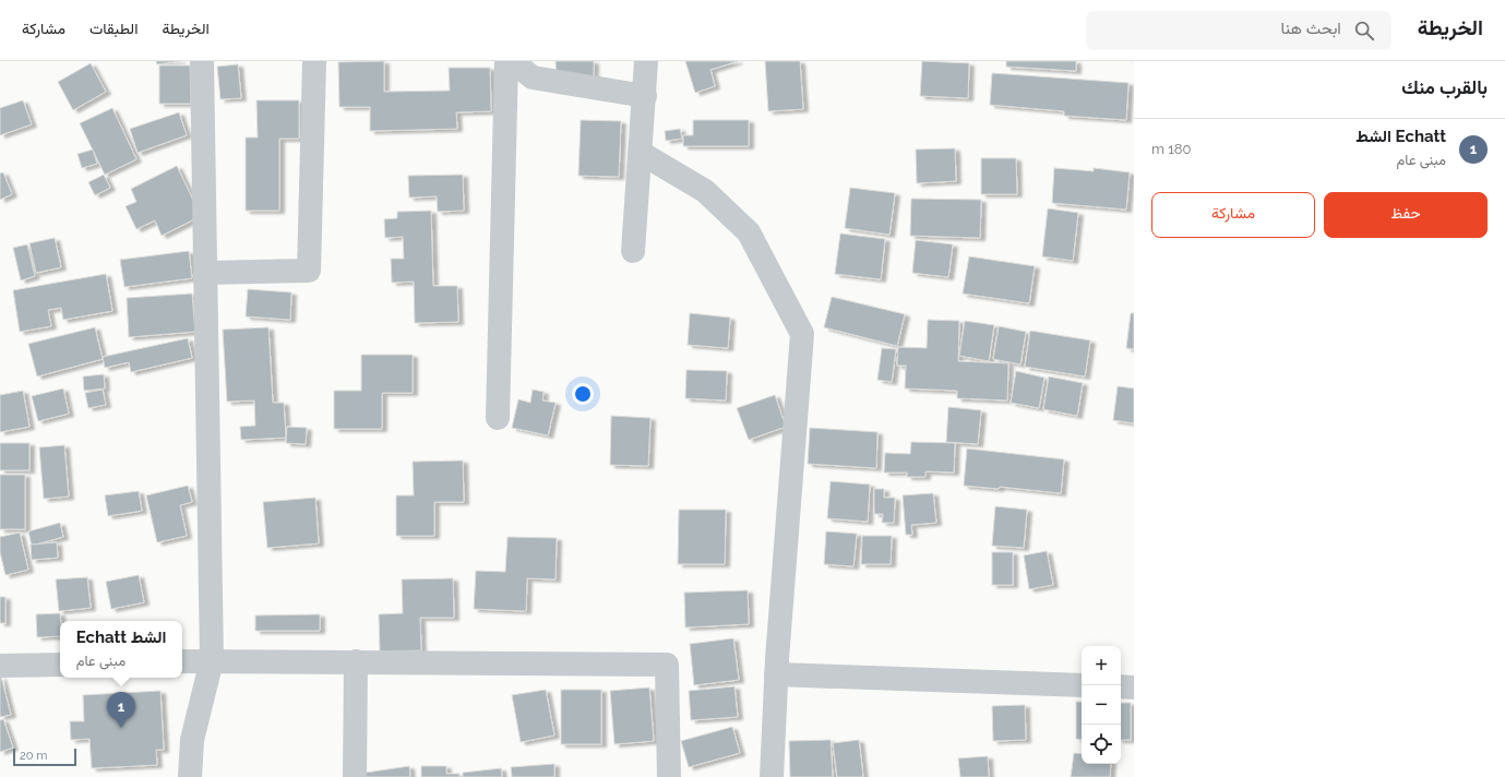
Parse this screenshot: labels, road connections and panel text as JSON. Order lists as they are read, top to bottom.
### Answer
{
  "scale_bar": "20 m",
  "page": {
    "header": "الخريطة",
    "search": "ابحث هنا",
    "nav": ["الخريطة", "الطبقات", "مشاركة"],
    "heading": "بالقرب منك",
    "list": [
      {
        "mark": "1",
        "name": "Echatt الشط",
        "note": "مبنى عام",
        "value": "180 m"
      }
    ],
    "buttons": ["حفظ", "مشاركة"],
    "popup": ["Echatt الشط", "مبنى عام"],
    "map_buttons": ["+", "−"],
    "pins": "1",
    "scale": "20 m"
  }
}
